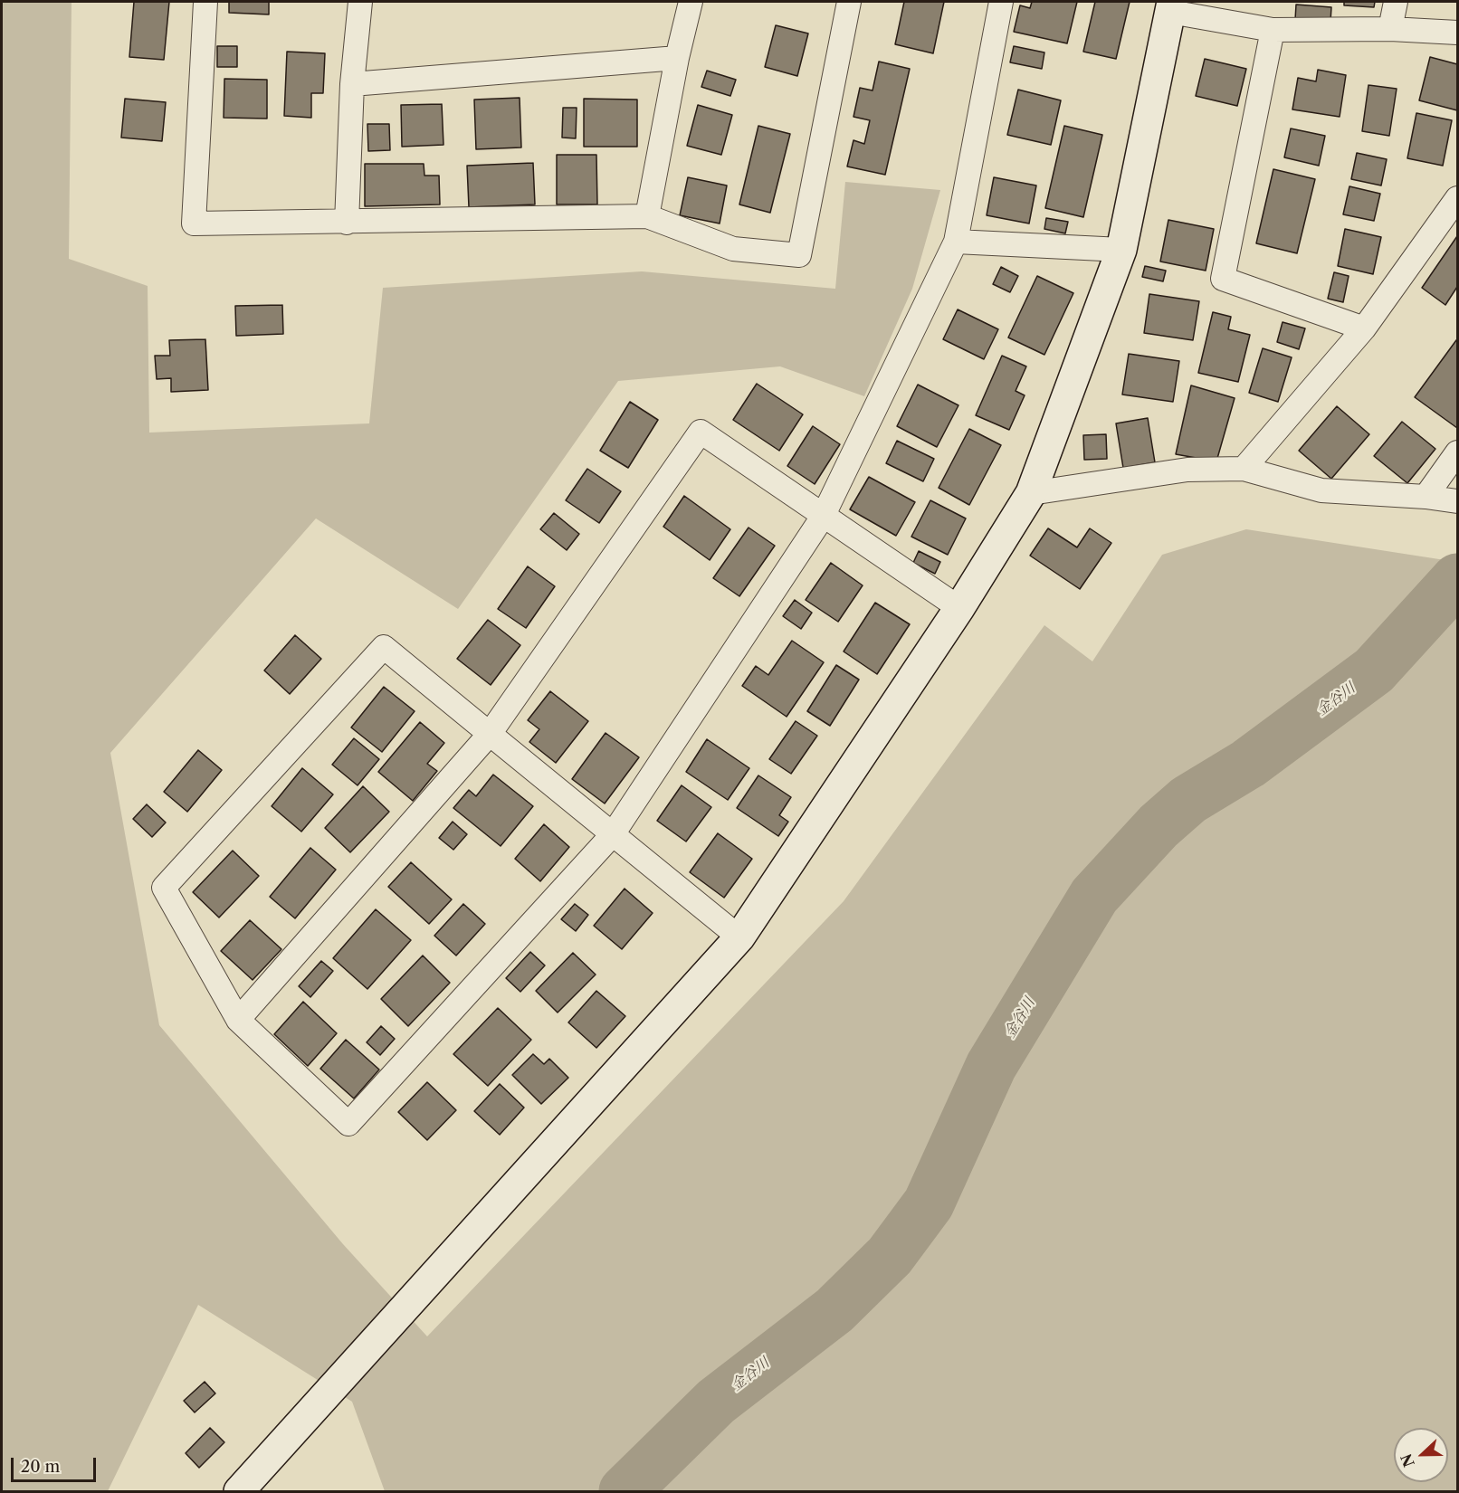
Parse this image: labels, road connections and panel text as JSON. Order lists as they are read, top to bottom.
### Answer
{
  "water": ["金谷川"],
  "scale_bar": "20 m",
  "north": "left"
}
